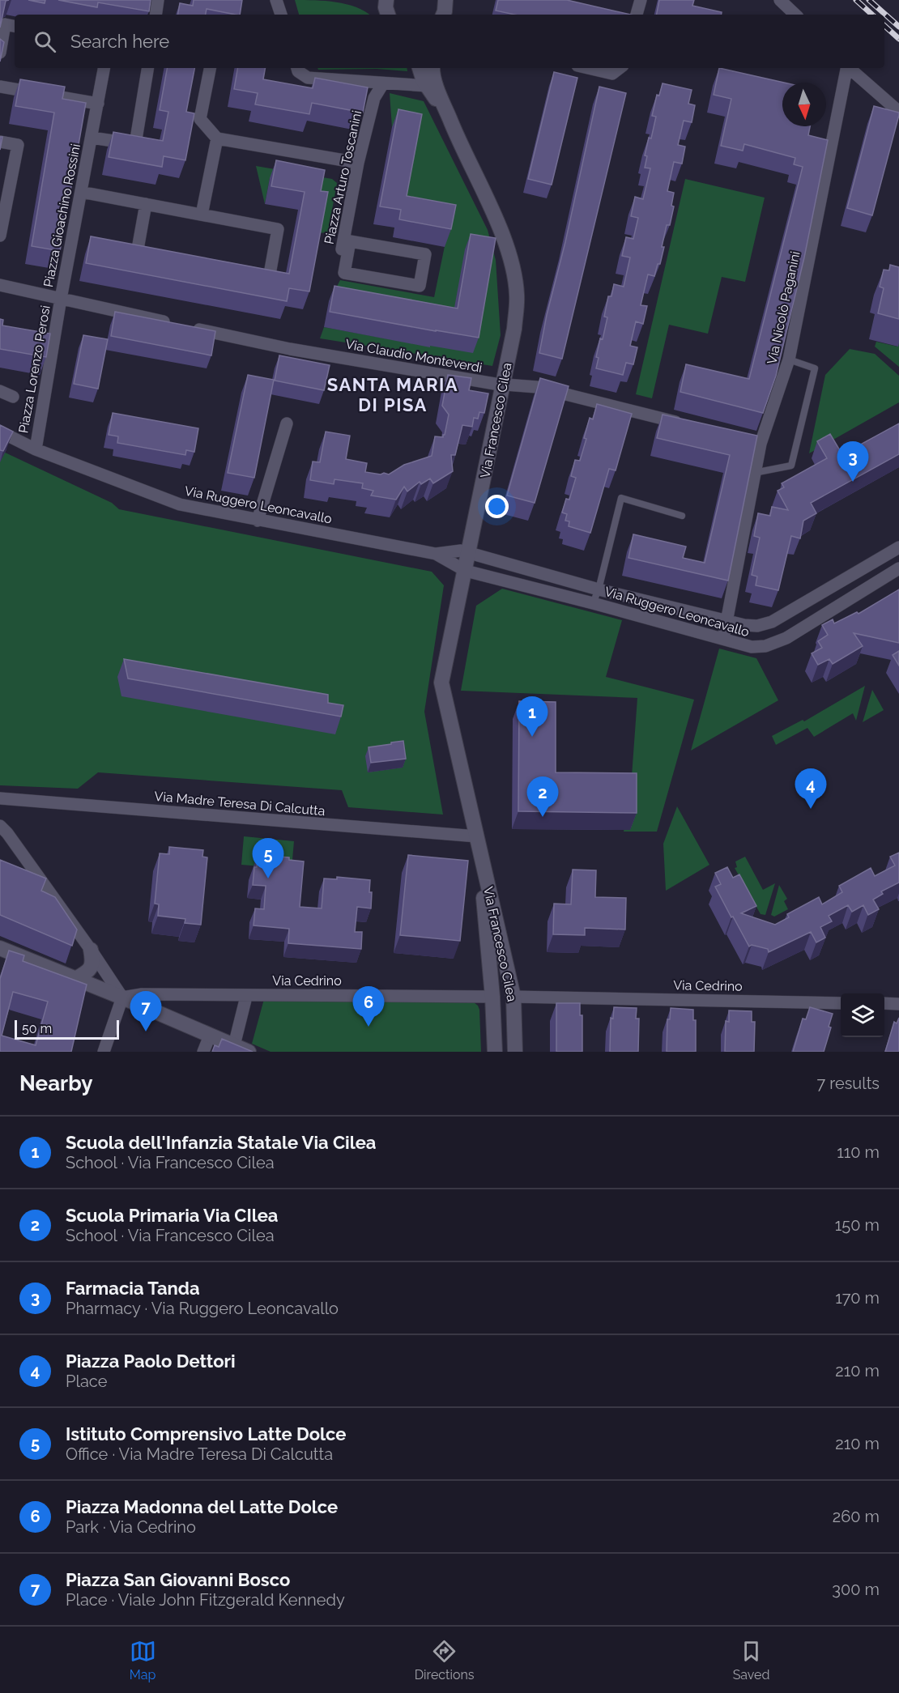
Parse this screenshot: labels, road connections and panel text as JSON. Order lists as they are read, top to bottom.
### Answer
{
  "streets": {
    "street": [
      "Piazza Arturo Toscanini",
      "Piazza Gioachino Rossini",
      "Via Nicolò Paganini",
      "Via Claudio Monteverdi",
      "Piazza Lorenzo Perosi",
      "Via Francesco Cilea",
      "Via Ruggero Leoncavallo",
      "Via Madre Teresa Di Calcutta",
      "Via Cedrino"
    ]
  },
  "crossings": [
    ["Piazza Gioachino Rossini", "Piazza Lorenzo Perosi"],
    ["Via Nicolò Paganini", "Via Ruggero Leoncavallo"],
    ["Via Claudio Monteverdi", "Via Francesco Cilea"],
    ["Piazza Lorenzo Perosi", "Via Ruggero Leoncavallo"],
    ["Via Francesco Cilea", "Via Ruggero Leoncavallo"],
    ["Via Francesco Cilea", "Via Madre Teresa Di Calcutta"],
    ["Via Francesco Cilea", "Via Cedrino"]
  ],
  "districts": ["SANTA MARIA DI PISA"],
  "scale_bar": "50 m",
  "north": "bottom",
  "page": {
    "search": "Search here",
    "pins": [
      "3",
      "1",
      "4",
      "2",
      "5",
      "6",
      "7"
    ],
    "scale": "50 m",
    "heading": ["Nearby", "7 results"],
    "list": [
      {
        "mark": "1",
        "name": "Scuola dell'Infanzia Statale Via Cilea",
        "note": "School · Via Francesco Cilea",
        "value": "110 m"
      },
      {
        "mark": "2",
        "name": "Scuola Primaria Via CIlea",
        "note": "School · Via Francesco Cilea",
        "value": "150 m"
      },
      {
        "mark": "3",
        "name": "Farmacia Tanda",
        "note": "Pharmacy · Via Ruggero Leoncavallo",
        "value": "170 m"
      },
      {
        "mark": "4",
        "name": "Piazza Paolo Dettori",
        "note": "Place",
        "value": "210 m"
      },
      {
        "mark": "5",
        "name": "Istituto Comprensivo Latte Dolce",
        "note": "Office · Via Madre Teresa Di Calcutta",
        "value": "210 m"
      },
      {
        "mark": "6",
        "name": "Piazza Madonna del Latte Dolce",
        "note": "Park · Via Cedrino",
        "value": "260 m"
      },
      {
        "mark": "7",
        "name": "Piazza San Giovanni Bosco",
        "note": "Place · Viale John Fitzgerald Kennedy",
        "value": "300 m"
      }
    ],
    "nav": ["Map", "Directions", "Saved"]
  }
}
